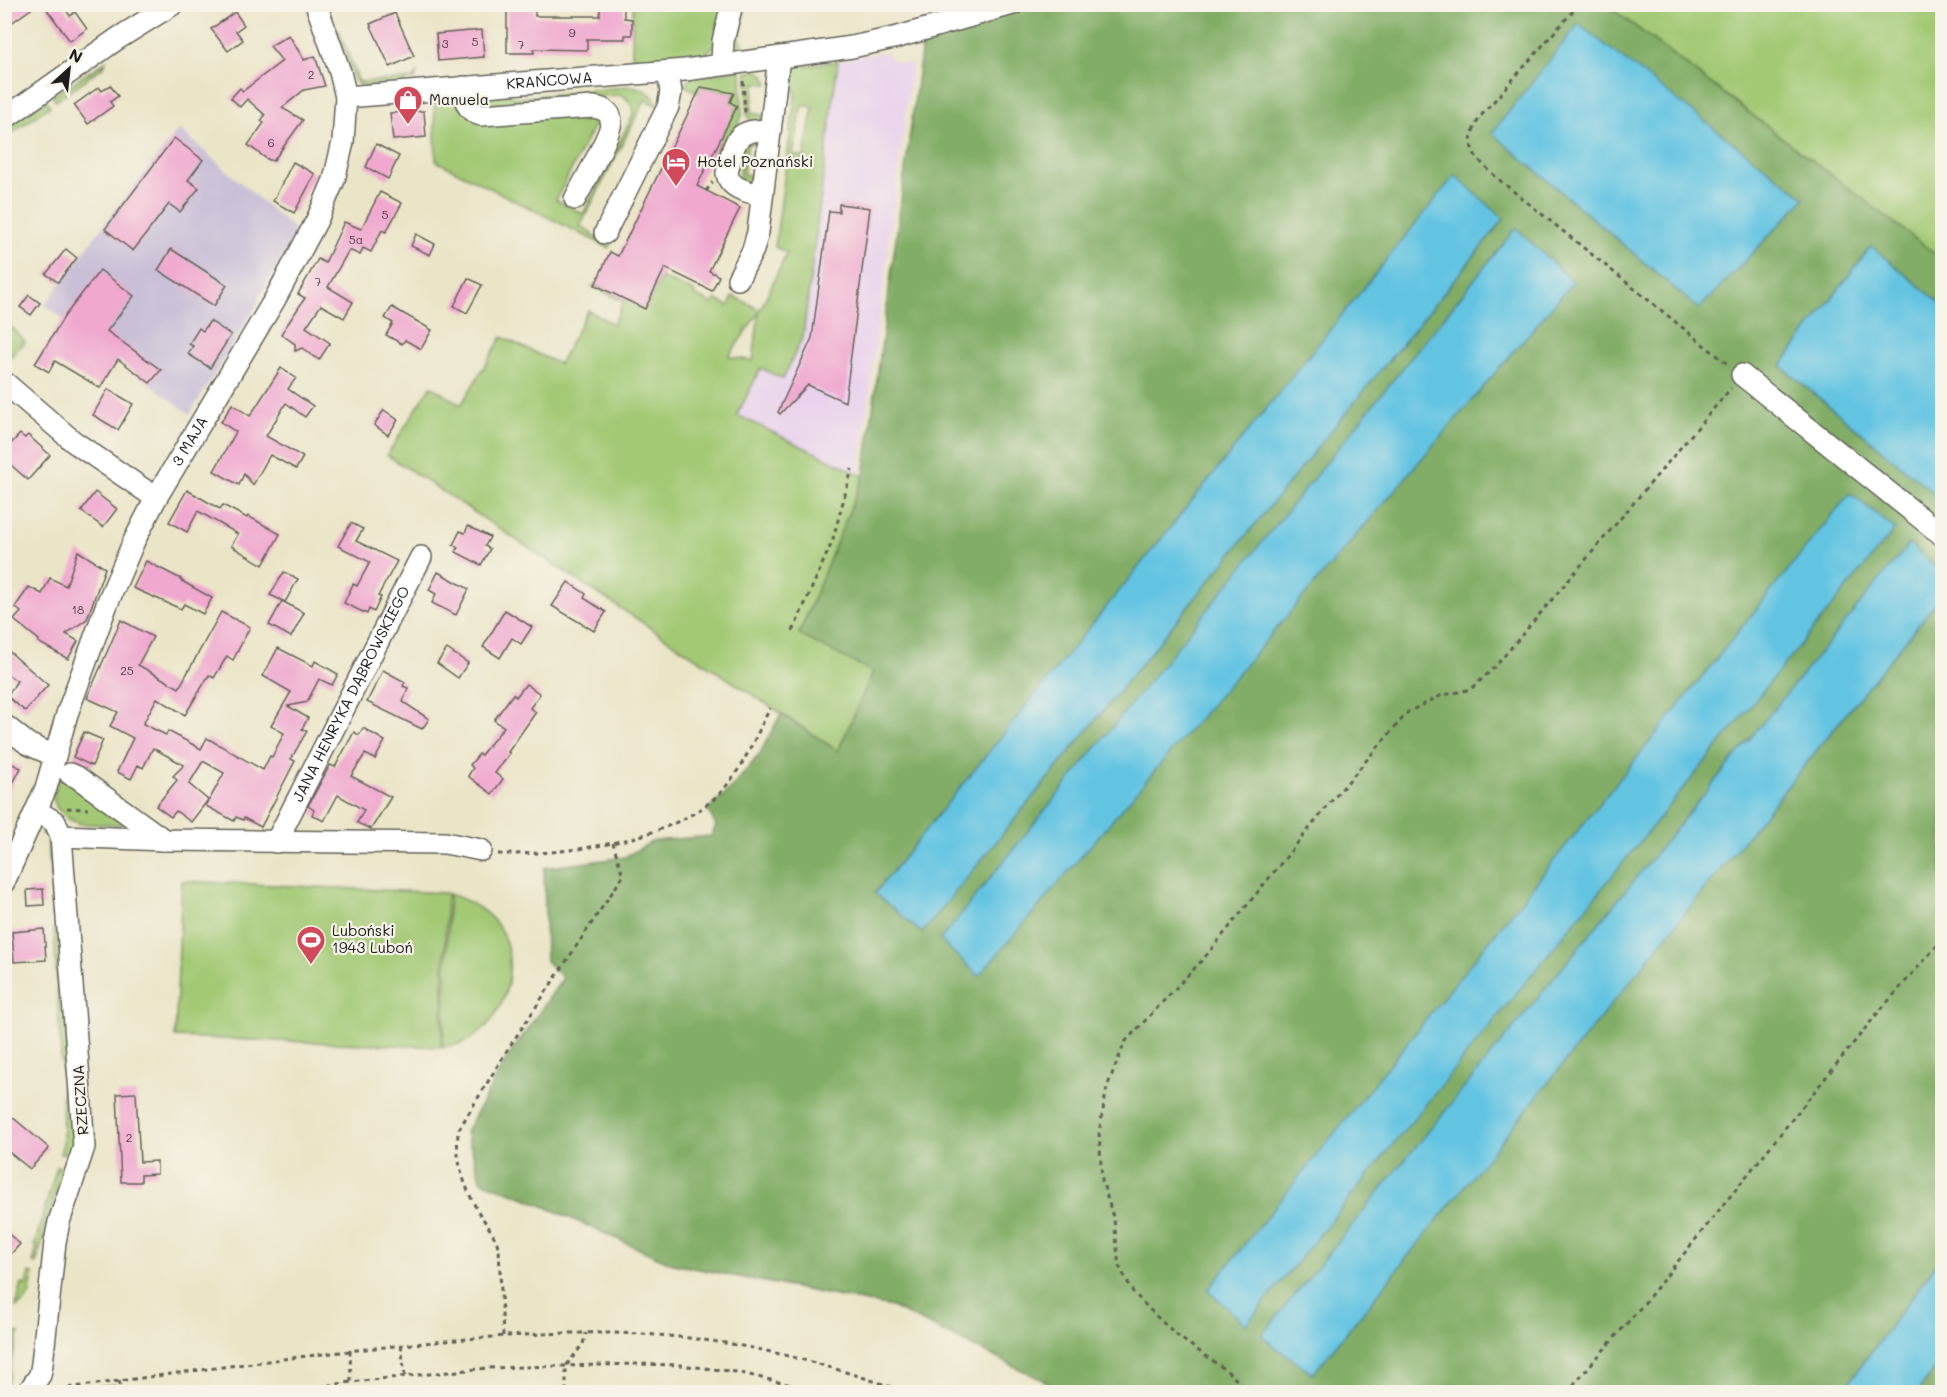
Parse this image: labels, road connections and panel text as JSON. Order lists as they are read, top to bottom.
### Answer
{
  "streets": {
    "street": [
      "KRAŃCOWA",
      "3 MAJA",
      "JANA HENRYKA DĄBROWSKIEGO",
      "RZECZNA"
    ]
  },
  "crossings": [
    ["KRAŃCOWA", "3 MAJA"]
  ],
  "places": {
    "shop": ["Manuela"],
    "hotel": ["Hotel Poznański"],
    "sports": ["Luboński 1943 Luboń"]
  },
  "house_numbers": [
    "9",
    "5",
    "3",
    "7",
    "2",
    "6",
    "5",
    "5a",
    "7",
    "18",
    "25",
    "2"
  ],
  "north": "top right"
}
